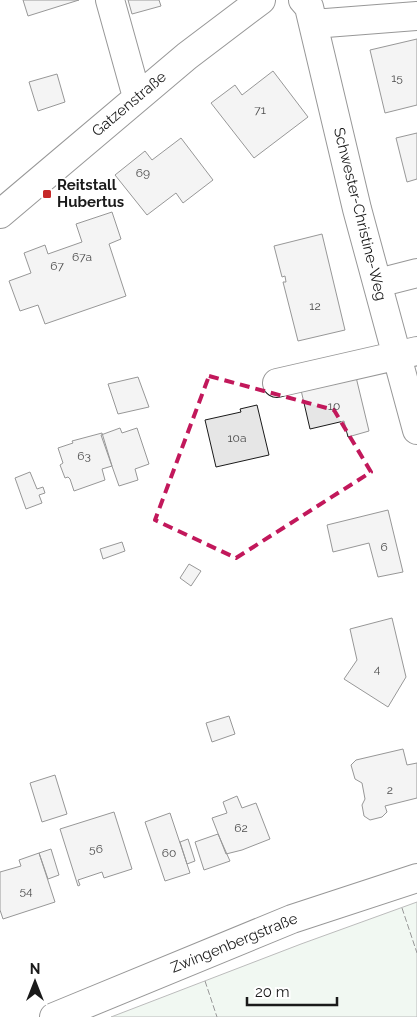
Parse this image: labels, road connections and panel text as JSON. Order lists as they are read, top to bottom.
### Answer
{
  "streets": {
    "street": ["Gatzenstraße", "Schwester-Christine-Weg", "Zwingenbergstraße"]
  },
  "places": {
    "transit": ["Reitstall Hubertus"]
  },
  "house_numbers": [
    "15",
    "71",
    "69",
    "67a",
    "67",
    "12",
    "10",
    "10a",
    "63",
    "6",
    "4",
    "2",
    "62",
    "56",
    "60",
    "54"
  ],
  "scale_bar": "20 m",
  "north": "top"
}
